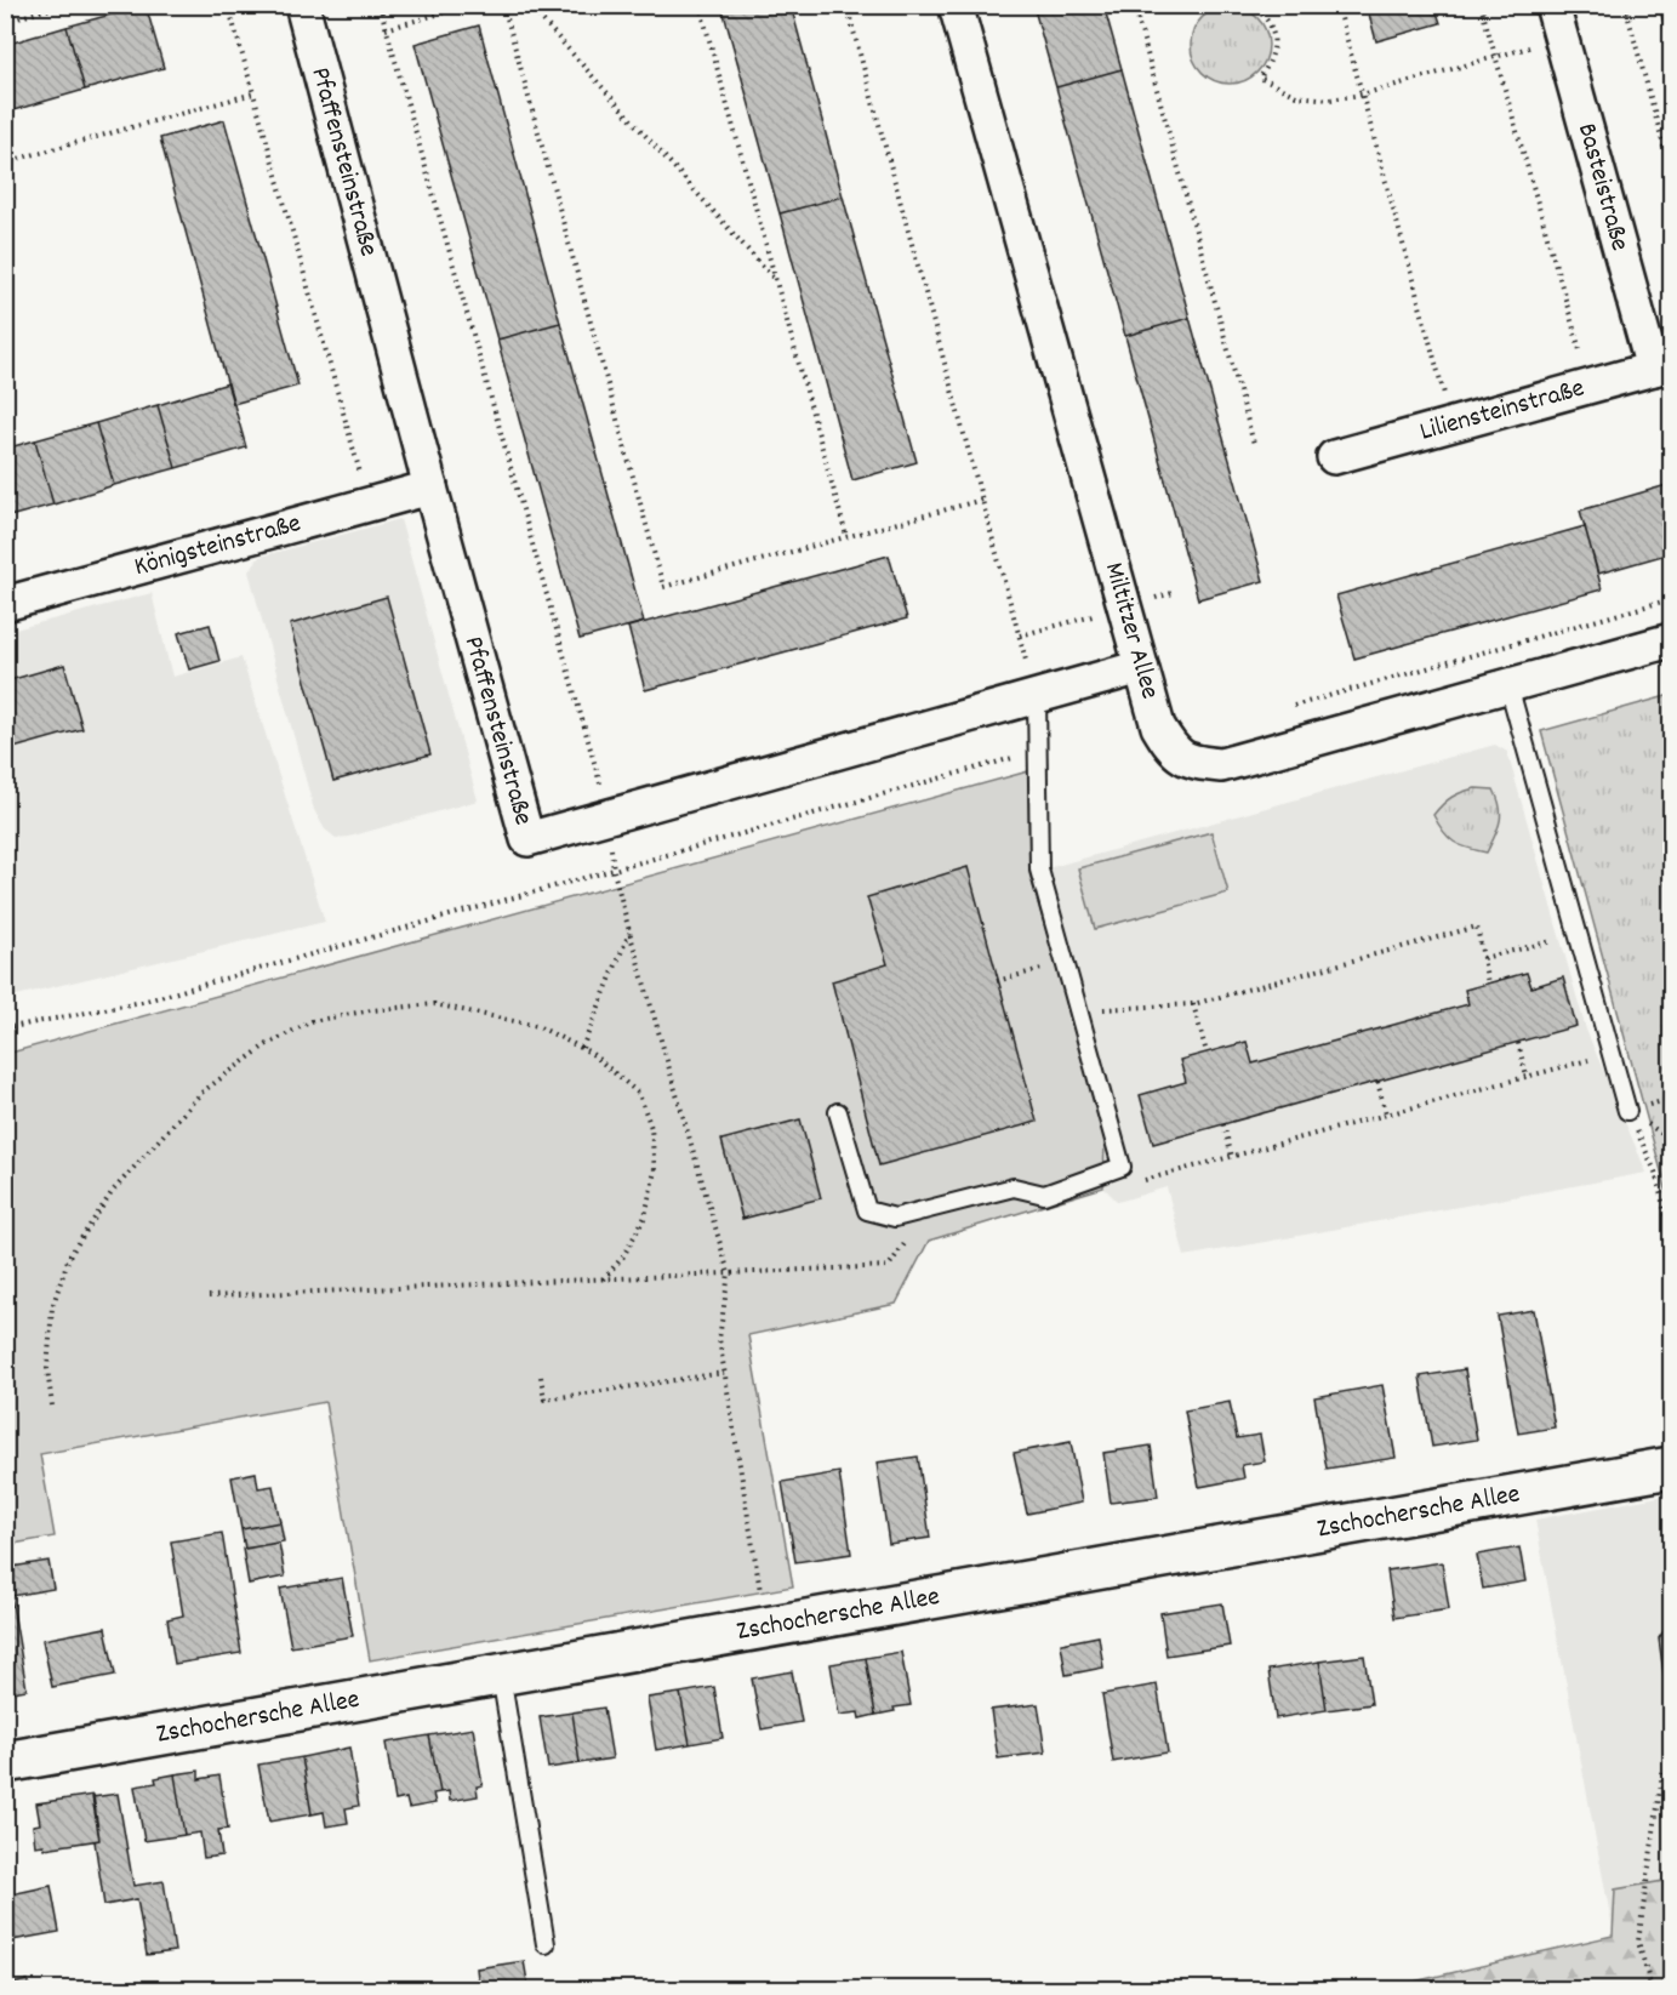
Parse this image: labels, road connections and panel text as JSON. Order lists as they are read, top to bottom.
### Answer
{
  "streets": {
    "street": [
      "Pfaffensteinstraße",
      "Basteistraße",
      "Liliensteinstraße",
      "Königsteinstraße",
      "Miltitzer Allee",
      "Zschochersche Allee"
    ]
  },
  "crossings": [
    ["Pfaffensteinstraße", "Königsteinstraße"],
    ["Pfaffensteinstraße", "Miltitzer Allee"],
    ["Basteistraße", "Liliensteinstraße"]
  ]
}
